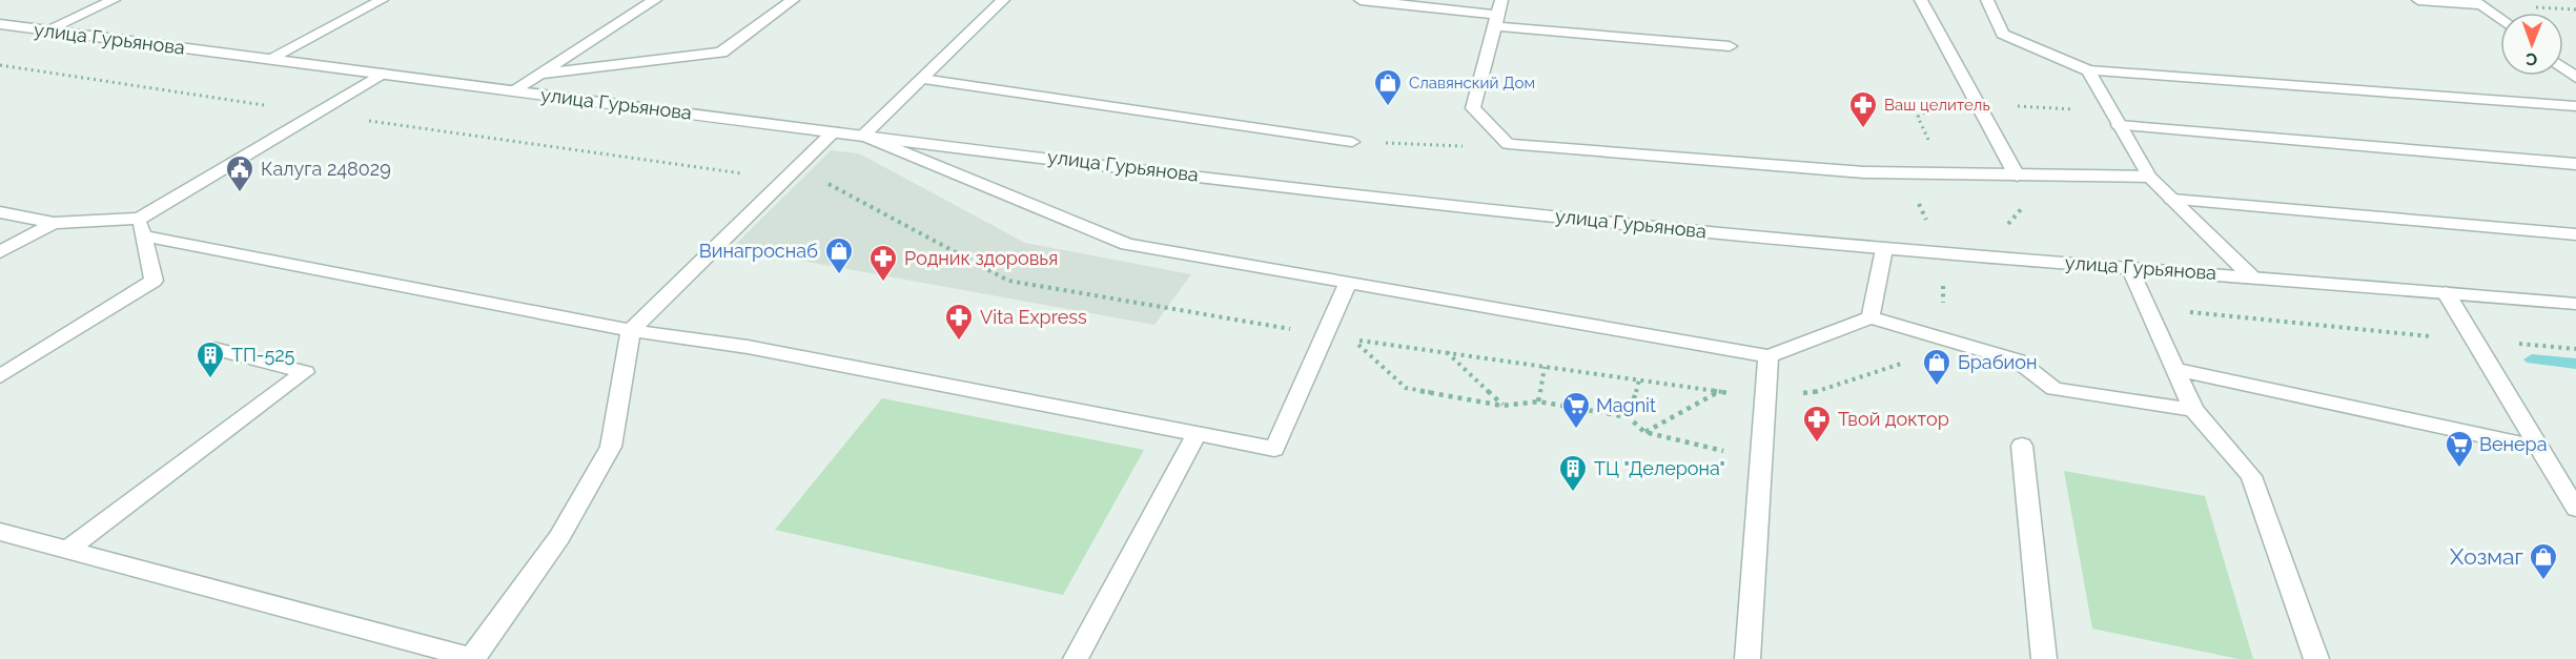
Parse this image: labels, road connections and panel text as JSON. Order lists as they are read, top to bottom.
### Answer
{
  "streets": {
    "street": ["улица Гурьянова"]
  },
  "places": {
    "shop": [
      "Славянский Дом",
      "Винагроснаб",
      "Брабион",
      "Хозмаг"
    ],
    "pharmacy": [
      "Ваш целитель",
      "Родник здоровья",
      "Vita Express",
      "Твой доктор"
    ],
    "public building": ["Калуга 248029"],
    "building": ["ТП-525", "ТЦ \"Делерона\""],
    "supermarket": ["Magnit", "Венера"]
  },
  "north": "bottom"
}
